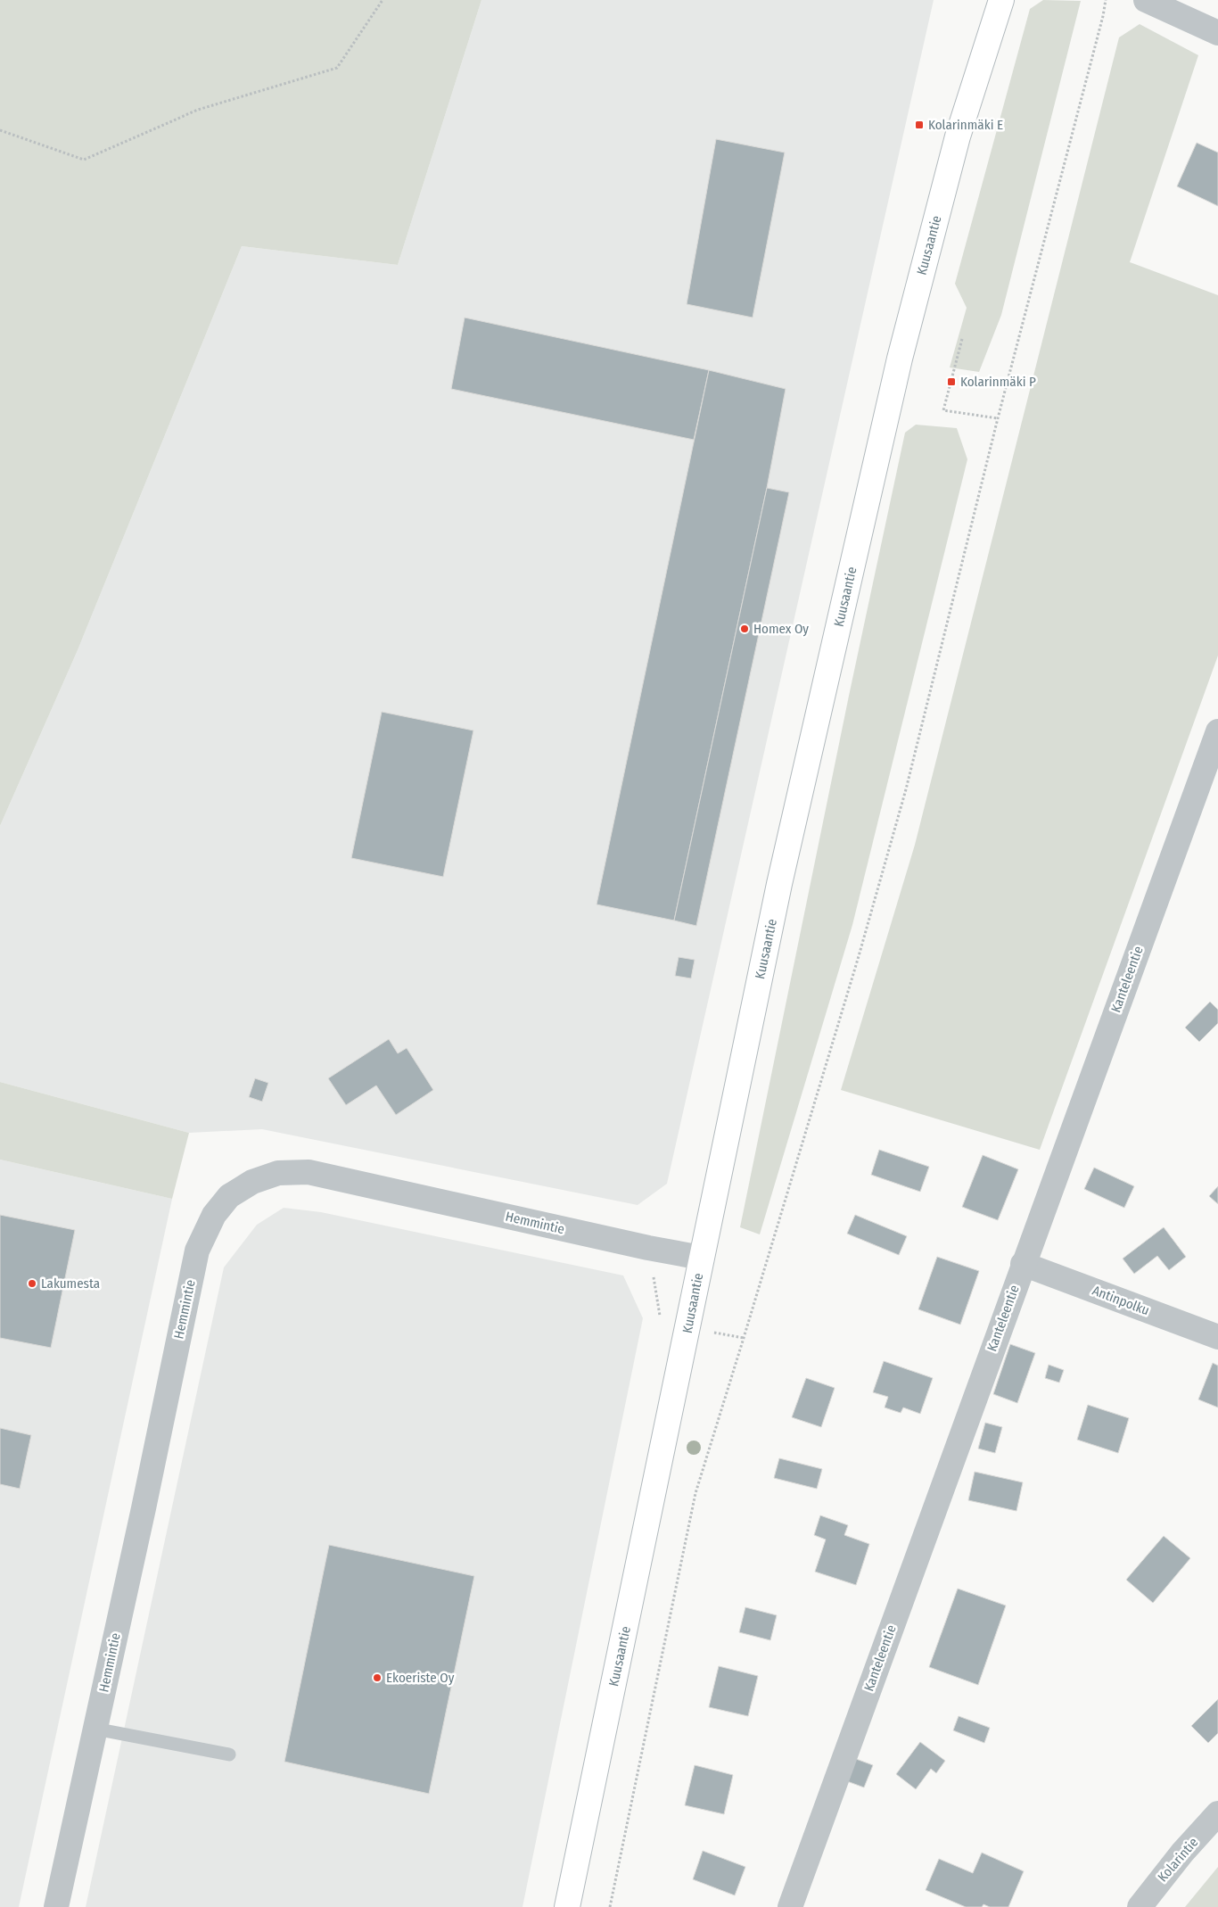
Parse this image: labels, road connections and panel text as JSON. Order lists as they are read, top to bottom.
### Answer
{
  "streets": {
    "main road": ["Kuusaantie"],
    "street": [
      "Kanteleentie",
      "Hemmintie",
      "Antinpolku",
      "Kolarintie"
    ]
  },
  "crossings": [
    ["Kuusaantie", "Hemmintie"],
    ["Kanteleentie", "Antinpolku"]
  ],
  "places": {
    "transit": ["Kolarinmäki E", "Kolarinmäki P"],
    "other": ["Homex Oy", "Lakumesta", "Ekoeriste Oy"]
  }
}
